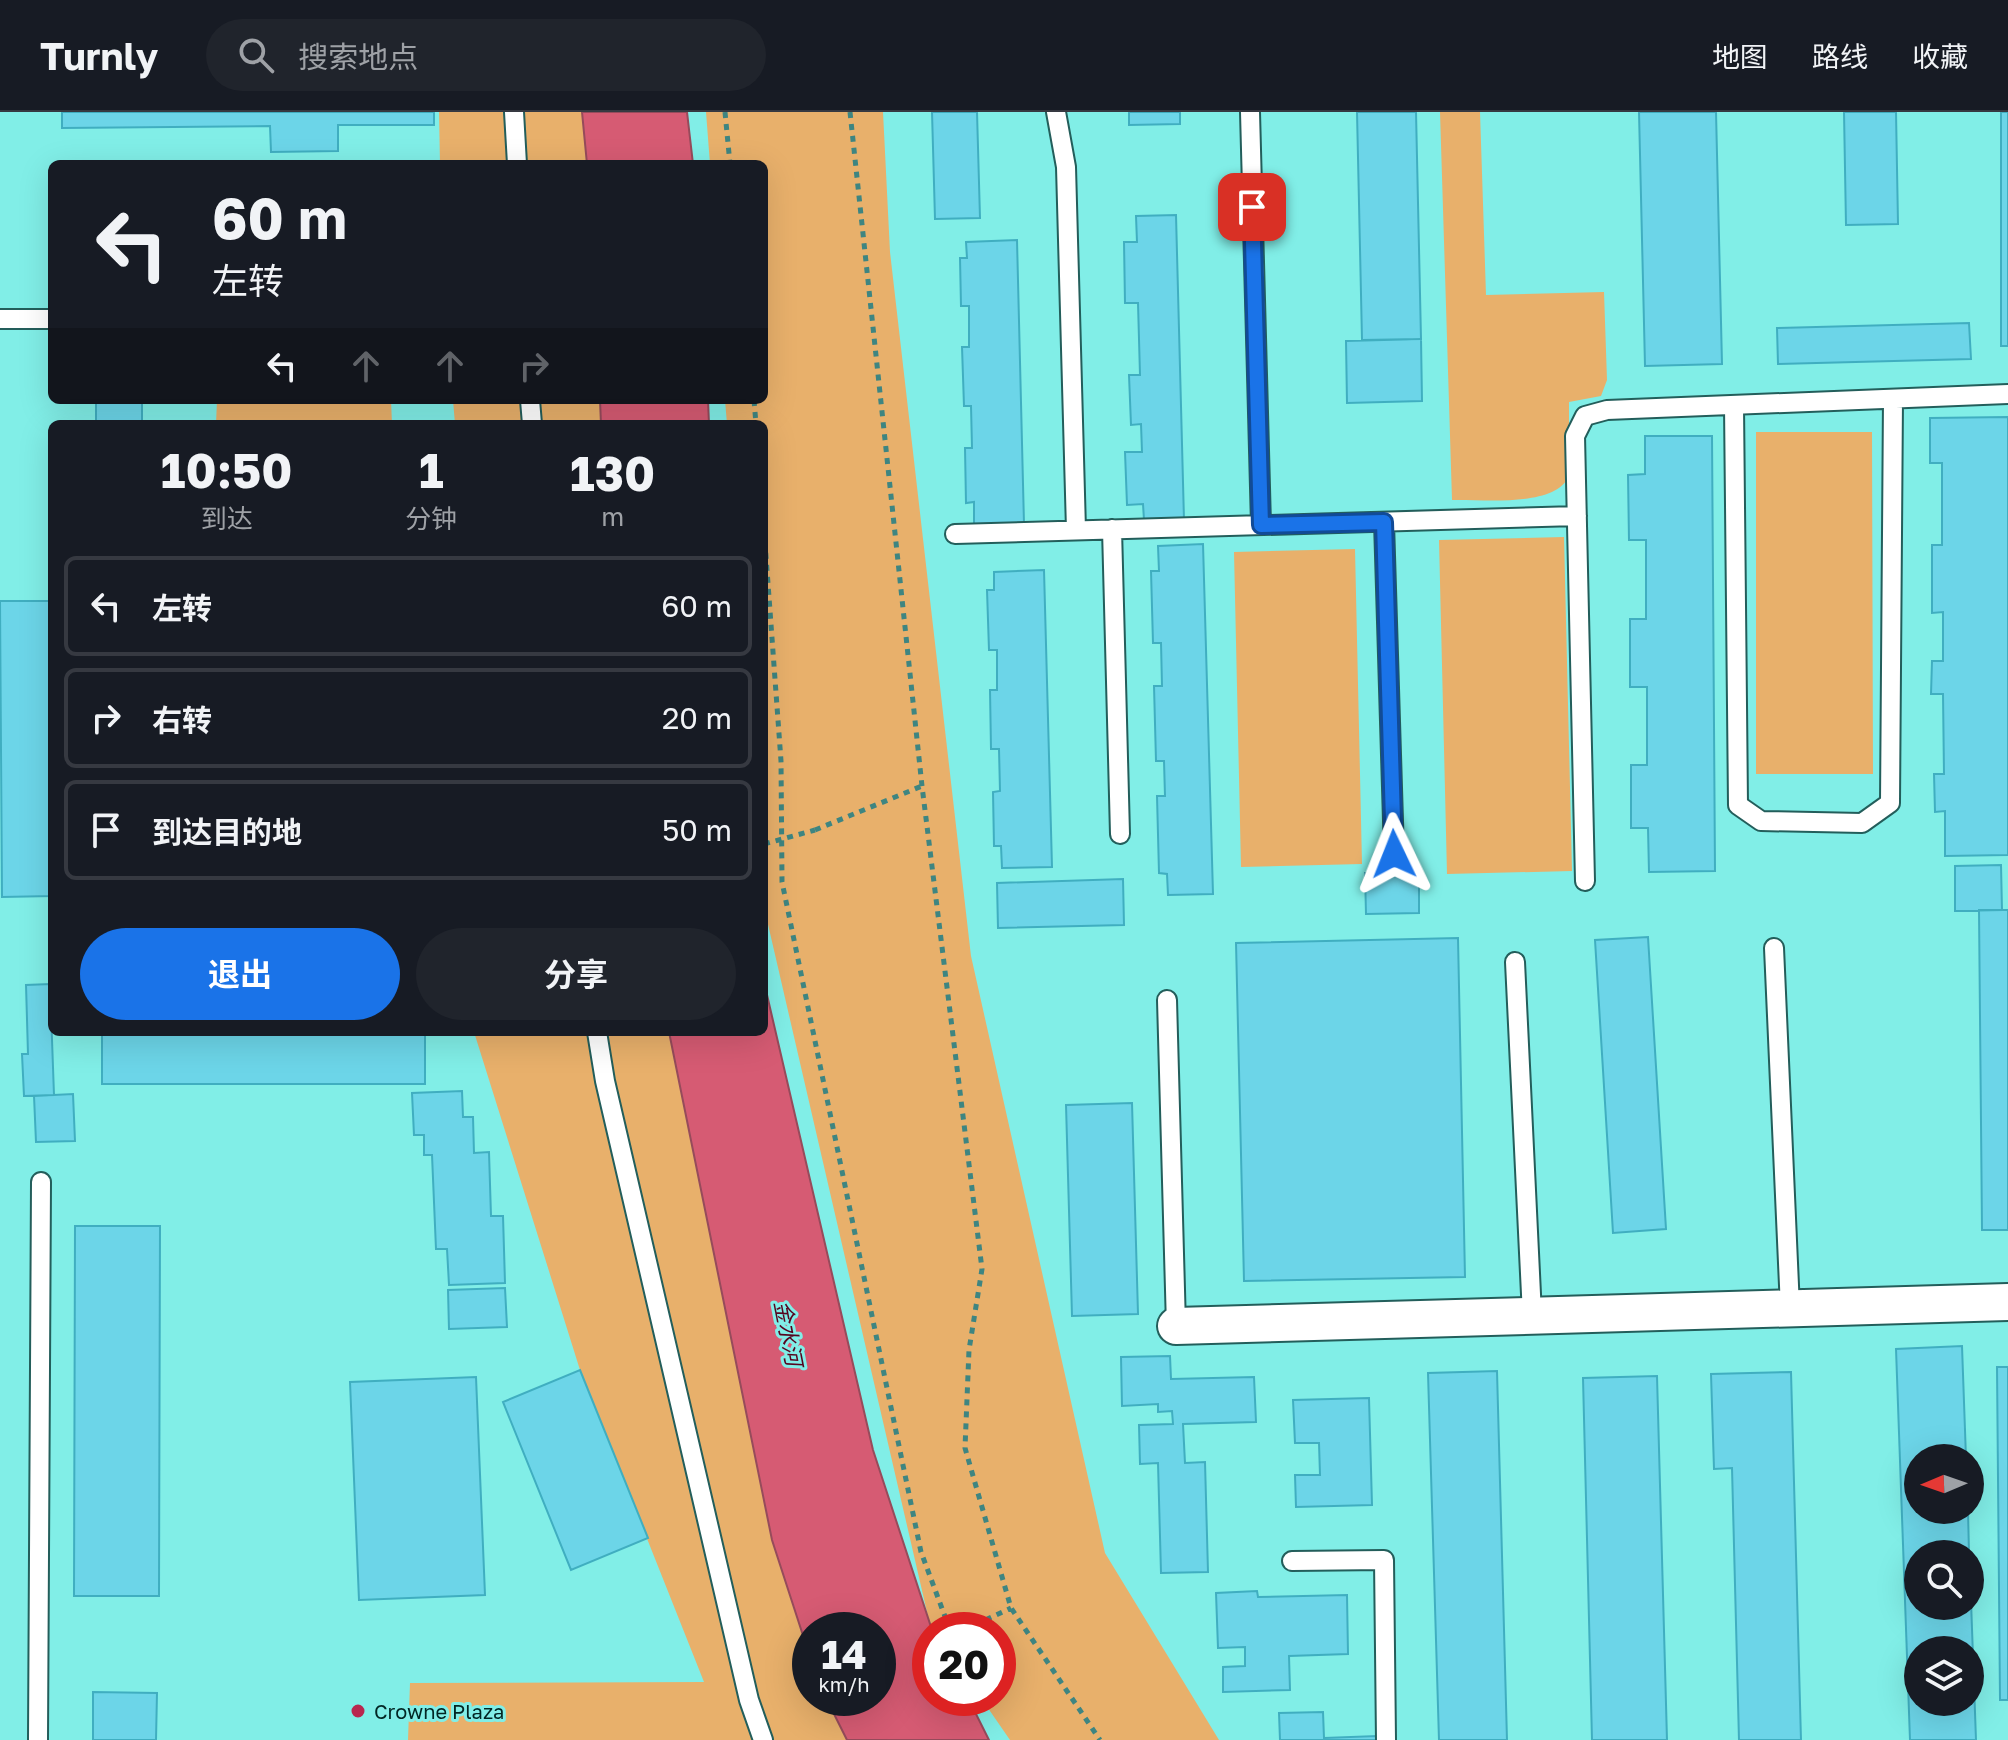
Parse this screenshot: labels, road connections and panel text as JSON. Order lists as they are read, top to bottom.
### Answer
{
  "water": ["金水河"],
  "places": ["Crowne Plaza"],
  "north": "left",
  "page": {
    "header": "Turnly",
    "search": "搜索地点",
    "nav": ["地图", "路线", "收藏"],
    "turn": ["60 m", "左转"],
    "eta": [
      "10:50",
      "到达",
      "1",
      "分钟",
      "130",
      "m"
    ],
    "list": [
      {
        "name": "左转",
        "value": "60 m"
      },
      {
        "name": "右转",
        "value": "20 m"
      },
      {
        "name": "到达目的地",
        "value": "50 m"
      }
    ],
    "buttons": ["退出", "分享"],
    "speed": "14 km/h",
    "limit": "20"
  }
}
